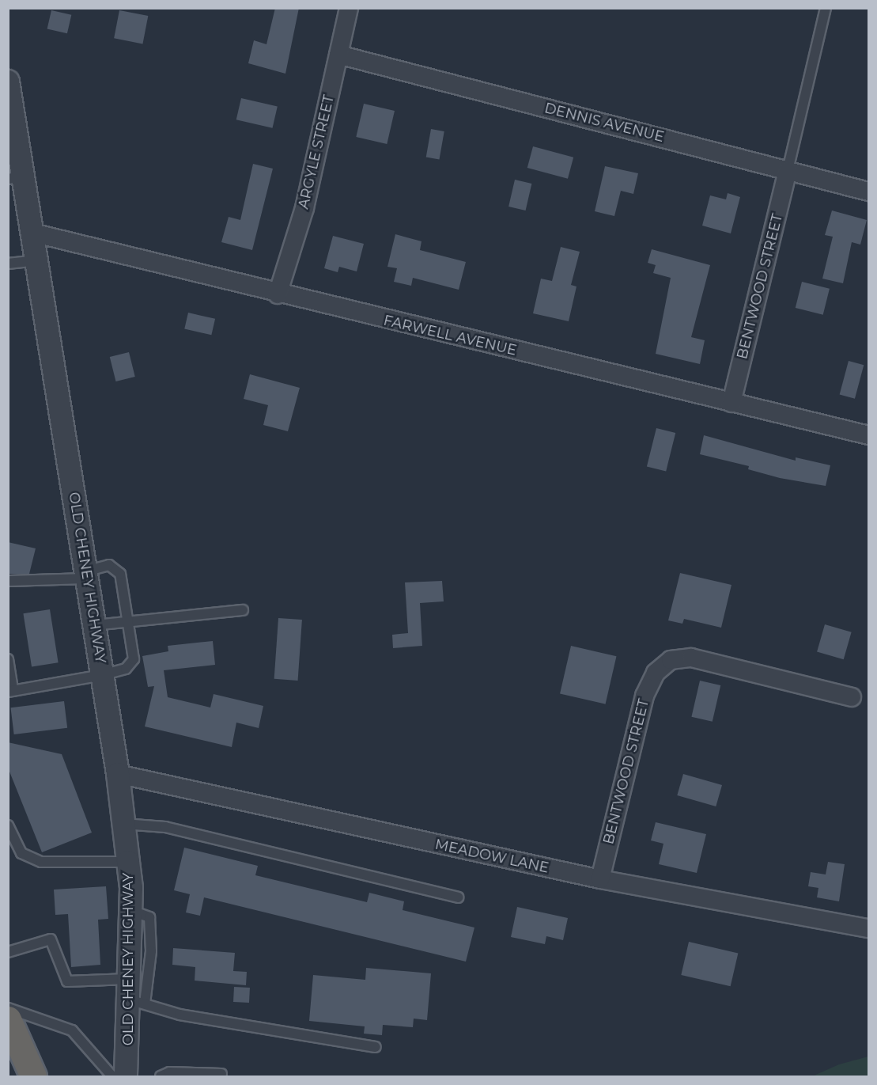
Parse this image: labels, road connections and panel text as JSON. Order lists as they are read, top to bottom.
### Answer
{
  "streets": {
    "street": [
      "DENNIS AVENUE",
      "ARGYLE STREET",
      "BENTWOOD STREET",
      "FARWELL AVENUE",
      "OLD CHENEY HIGHWAY",
      "MEADOW LANE"
    ]
  },
  "crossings": [
    ["DENNIS AVENUE", "ARGYLE STREET"],
    ["DENNIS AVENUE", "BENTWOOD STREET"],
    ["ARGYLE STREET", "FARWELL AVENUE"],
    ["BENTWOOD STREET", "FARWELL AVENUE"],
    ["BENTWOOD STREET", "MEADOW LANE"],
    ["FARWELL AVENUE", "OLD CHENEY HIGHWAY"],
    ["OLD CHENEY HIGHWAY", "MEADOW LANE"]
  ]
}
